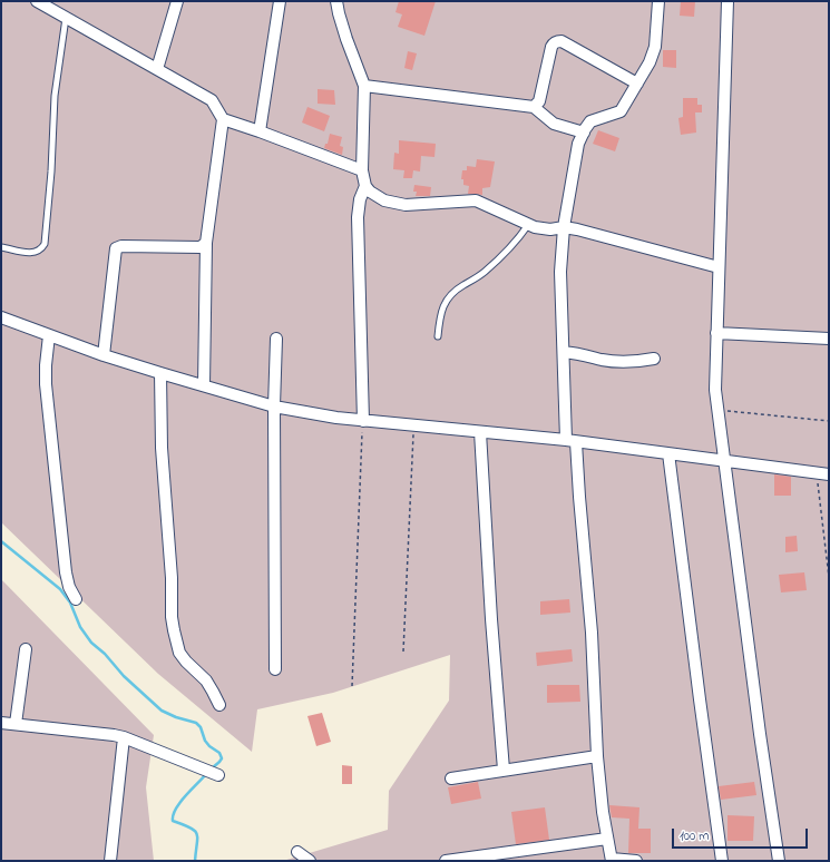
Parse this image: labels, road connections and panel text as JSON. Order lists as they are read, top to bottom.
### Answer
{
  "scale_bar": "100 m"
}
